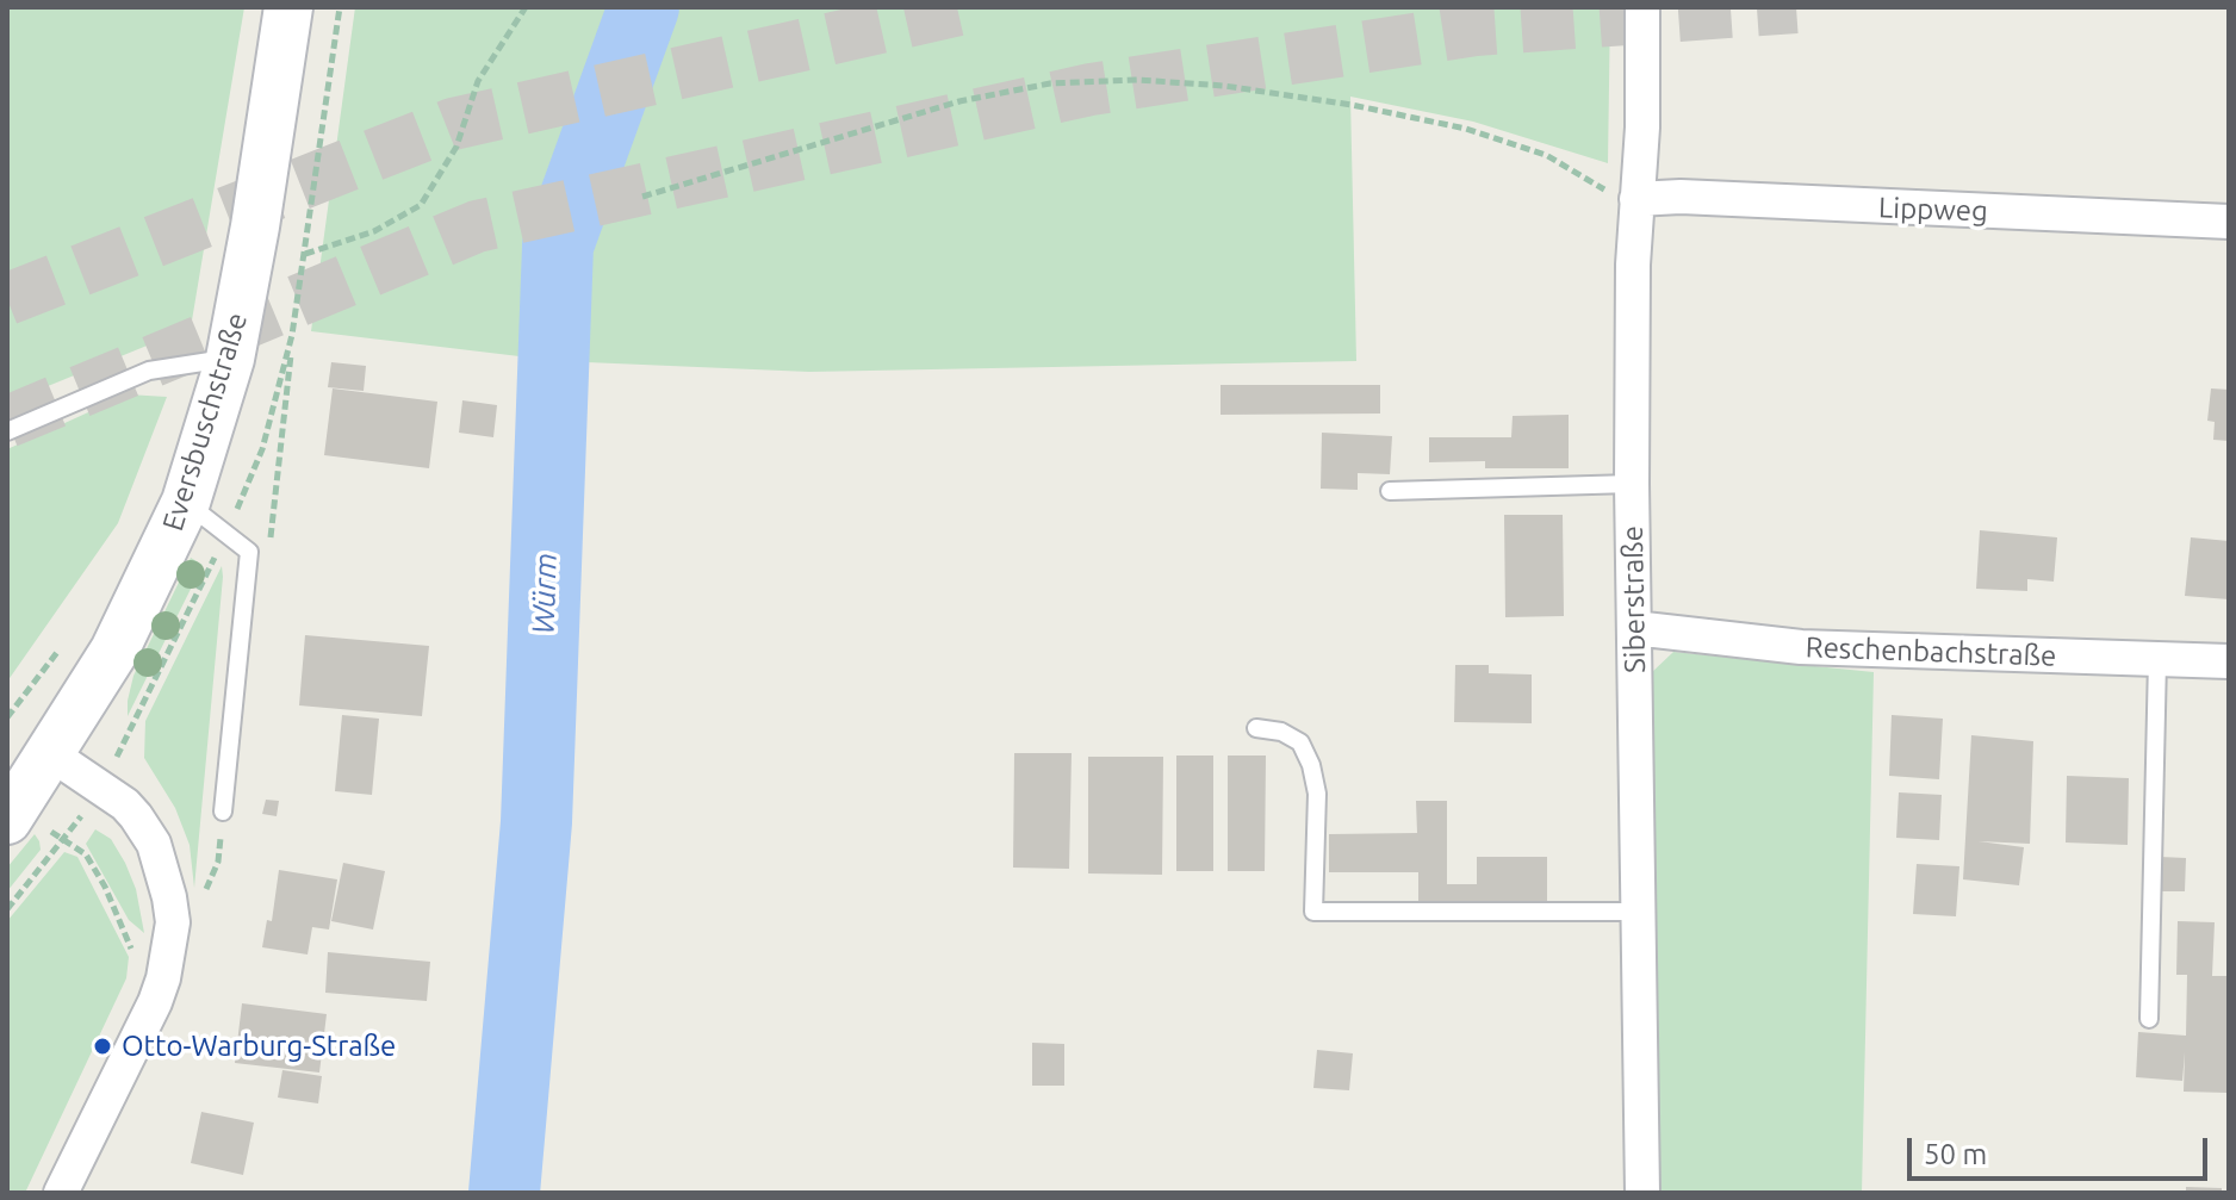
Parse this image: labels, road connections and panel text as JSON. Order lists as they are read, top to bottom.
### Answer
{
  "streets": {
    "main road": ["Eversbuschstraße"],
    "street": ["Lippweg", "Siberstraße", "Reschenbachstraße"]
  },
  "crossings": [
    ["Lippweg", "Siberstraße"],
    ["Siberstraße", "Reschenbachstraße"]
  ],
  "water": ["Würm"],
  "places": ["Otto-Warburg-Straße"],
  "scale_bar": "50 m"
}
